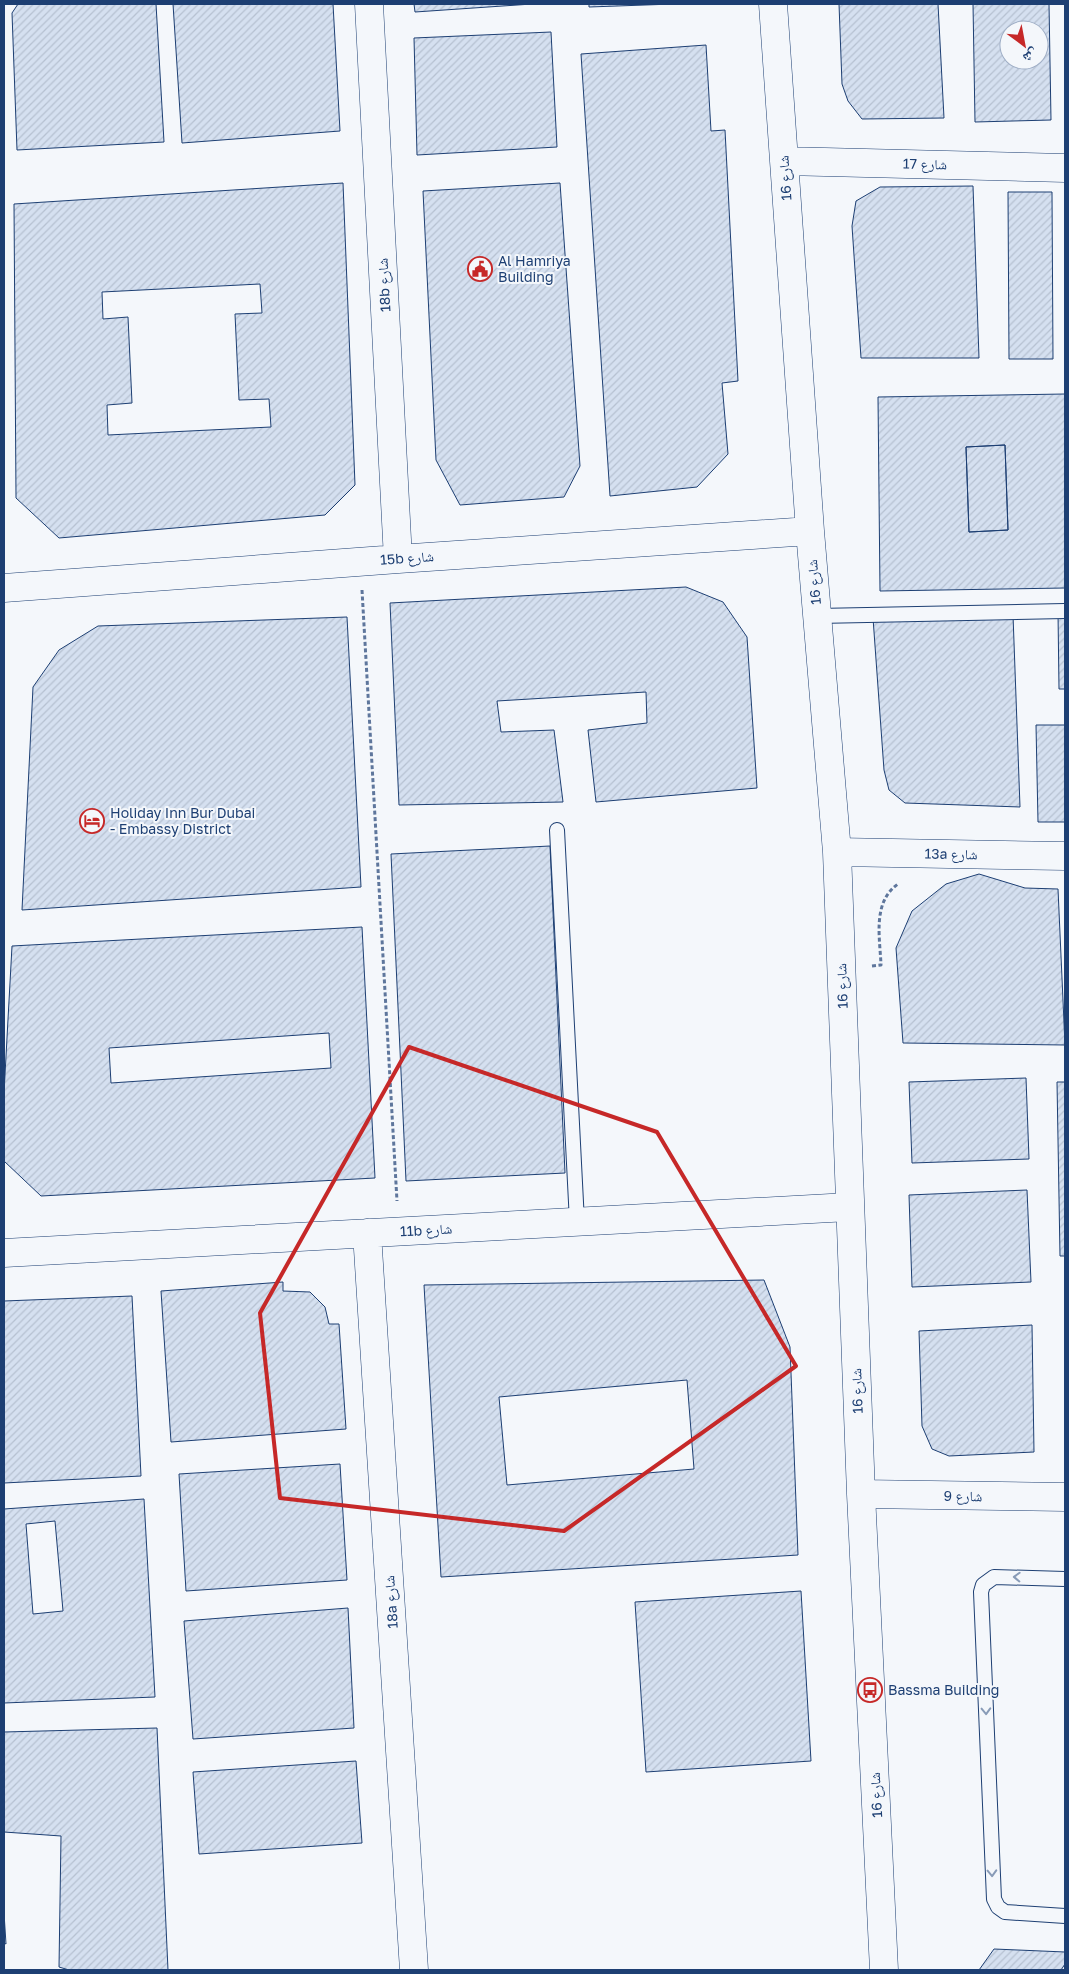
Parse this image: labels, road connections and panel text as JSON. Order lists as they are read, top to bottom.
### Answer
{
  "streets": {
    "street": [
      "شارع 17",
      "شارع 16",
      "18b شارع",
      "15b شارع",
      "13a شارع",
      "11b شارع",
      "شارع 9",
      "18a شارع"
    ]
  },
  "crossings": [
    ["شارع 17", "شارع 16"],
    ["شارع 16", "15b شارع"],
    ["شارع 16", "13a شارع"],
    ["شارع 16", "11b شارع"],
    ["شارع 16", "شارع 9"],
    ["18b شارع", "15b شارع"],
    ["11b شارع", "18a شارع"]
  ],
  "places": {
    "public building": ["Al Hamriya Building"],
    "hotel": ["Holiday Inn Bur Dubai - Embassy District"],
    "bus stop": ["Bassma Building"]
  },
  "north": "bottom right"
}
